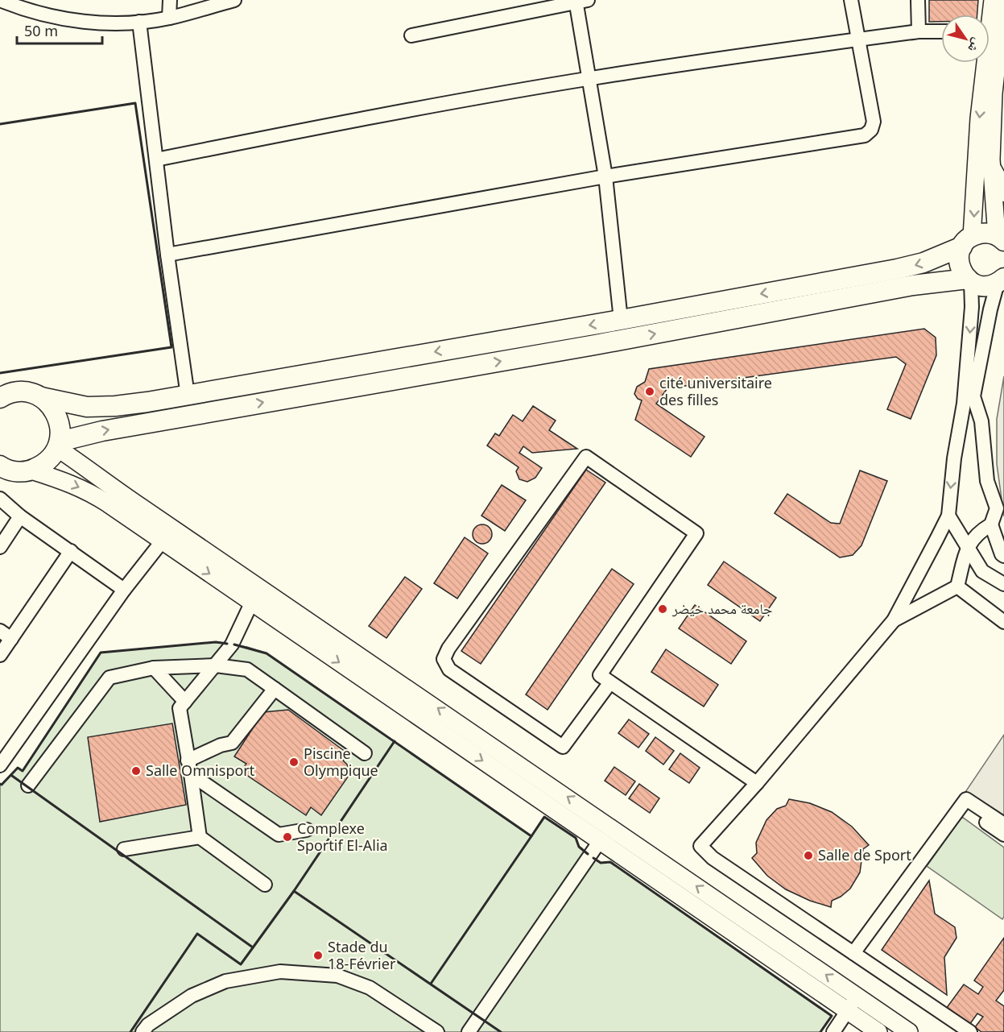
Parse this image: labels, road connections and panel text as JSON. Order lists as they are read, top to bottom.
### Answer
{
  "places": [
    "cité universitaire des filles",
    "جامعة محمد خيضر",
    "Piscine Olympique",
    "Salle Omnisport",
    "Complexe Sportif El-Alia",
    "Salle de Sport",
    "Stade du 18-Février"
  ],
  "scale_bar": "50 m",
  "north": "bottom right"
}
